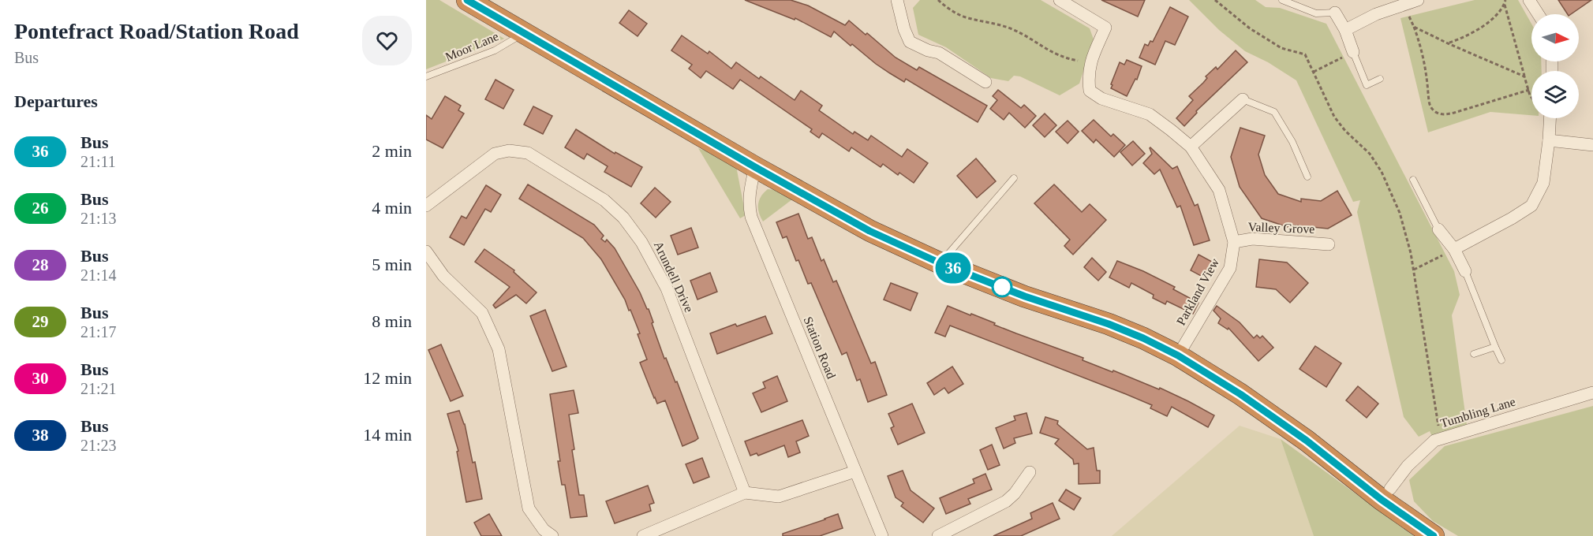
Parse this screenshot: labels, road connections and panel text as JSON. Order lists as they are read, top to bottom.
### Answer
{
  "streets": {
    "street": [
      "Valley Grove",
      "Arundell Drive",
      "Parkland View",
      "Station Road",
      "Tumbling Lane"
    ],
    "lane": ["Moor Lane"]
  },
  "crossings": [
    ["Valley Grove", "Parkland View"]
  ],
  "lines": ["bus line 36"],
  "north": "right",
  "page": {
    "heading": [
      ["Pontefract Road/Station Road", "Bus"],
      "Departures"
    ],
    "on_map": "36",
    "list": [
      {
        "mark": "36",
        "name": "Bus",
        "note": "21:11",
        "value": "2 min"
      },
      {
        "mark": "26",
        "name": "Bus",
        "note": "21:13",
        "value": "4 min"
      },
      {
        "mark": "28",
        "name": "Bus",
        "note": "21:14",
        "value": "5 min"
      },
      {
        "mark": "29",
        "name": "Bus",
        "note": "21:17",
        "value": "8 min"
      },
      {
        "mark": "30",
        "name": "Bus",
        "note": "21:21",
        "value": "12 min"
      },
      {
        "mark": "38",
        "name": "Bus",
        "note": "21:23",
        "value": "14 min"
      }
    ]
  }
}
